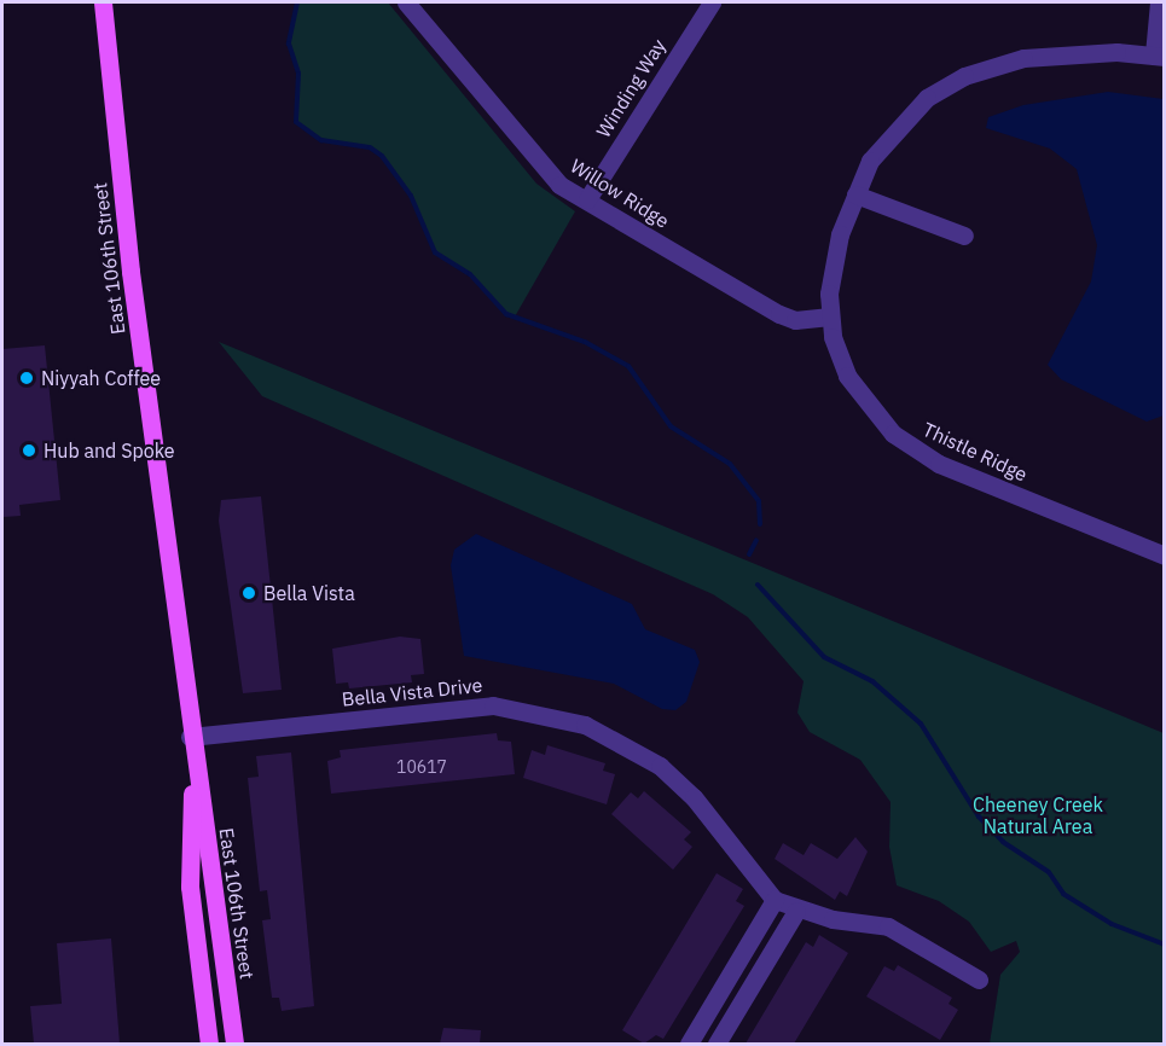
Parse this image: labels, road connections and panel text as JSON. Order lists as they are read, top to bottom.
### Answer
{
  "streets": {
    "main road": ["East 106th Street"],
    "street": [
      "Winding Way",
      "Willow Ridge",
      "Thistle Ridge",
      "Bella Vista Drive"
    ]
  },
  "crossings": [
    ["Winding Way", "Willow Ridge"],
    ["Willow Ridge", "Thistle Ridge"],
    ["East 106th Street", "Bella Vista Drive"]
  ],
  "parks": ["Cheeney Creek Natural Area"],
  "places": ["Niyyah Coffee", "Hub and Spoke", "Bella Vista"],
  "house_numbers": ["10617"]
}
